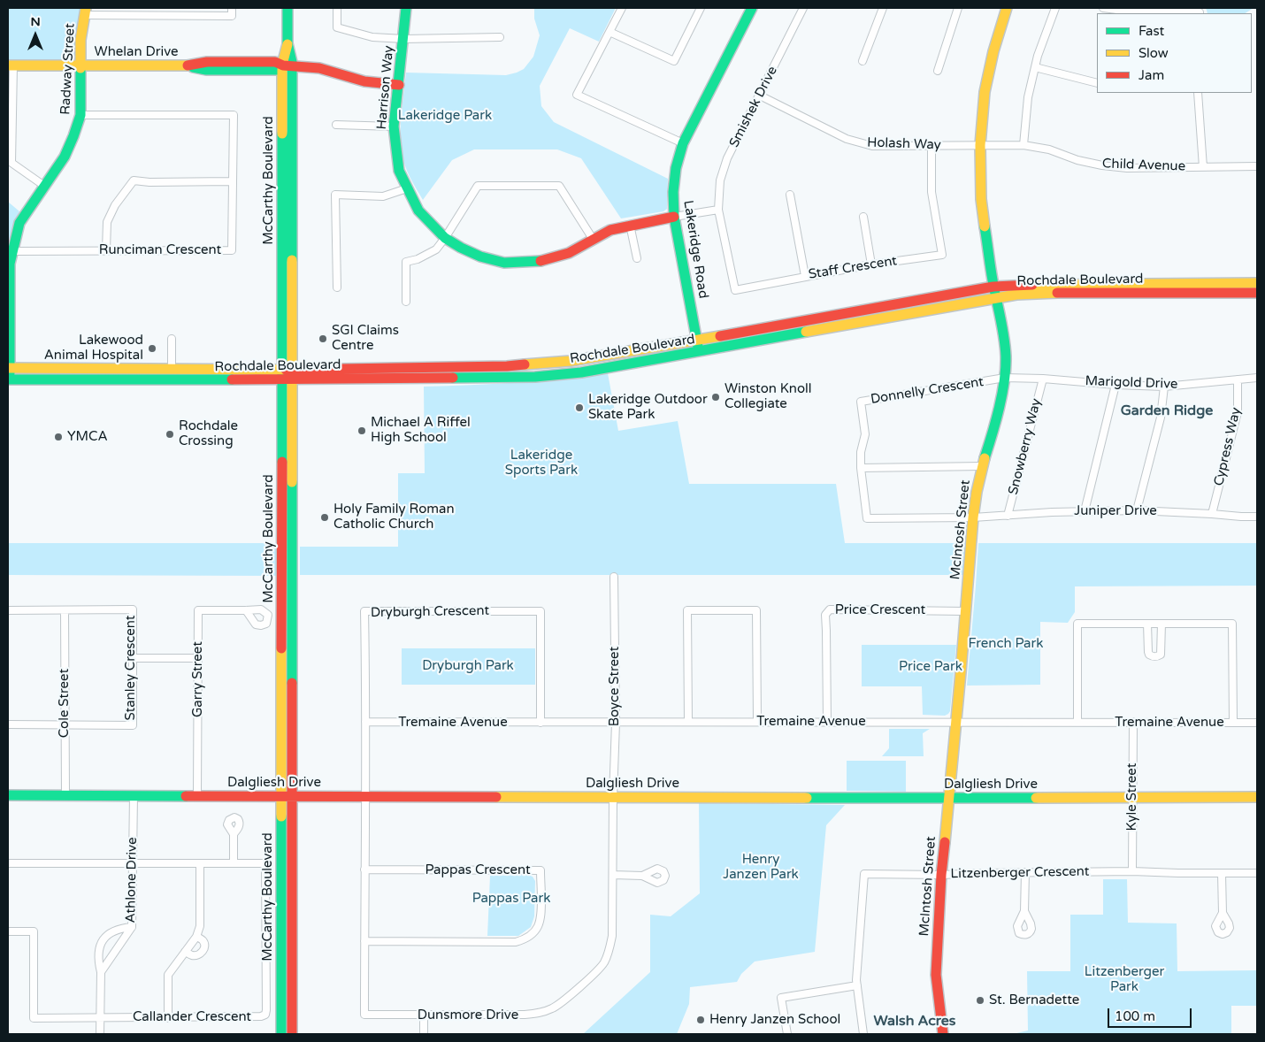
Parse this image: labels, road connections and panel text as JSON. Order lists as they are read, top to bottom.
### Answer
{
  "streets": {
    "main road": [
      "Whelan Drive",
      "Radway Street",
      "Harrison Way",
      "McCarthy Boulevard",
      "Lakeridge Road",
      "Rochdale Boulevard",
      "McIntosh Street",
      "Dalgliesh Drive"
    ],
    "street": [
      "Smishek Drive",
      "Holash Way",
      "Child Avenue",
      "Runciman Crescent",
      "Staff Crescent",
      "Marigold Drive",
      "Donnelly Crescent",
      "Snowberry Way",
      "Cypress Way",
      "Juniper Drive",
      "Price Crescent",
      "Dryburgh Crescent",
      "Stanley Crescent",
      "Garry Street",
      "Boyce Street",
      "Cole Street",
      "Tremaine Avenue",
      "Kyle Street",
      "Pappas Crescent",
      "Litzenberger Crescent",
      "Athlone Drive",
      "Dunsmore Drive",
      "Callander Crescent"
    ]
  },
  "crossings": [
    ["Whelan Drive", "Radway Street"],
    ["Whelan Drive", "Harrison Way"],
    ["Whelan Drive", "McCarthy Boulevard"],
    ["Radway Street", "Runciman Crescent"],
    ["Radway Street", "Rochdale Boulevard"],
    ["Harrison Way", "Smishek Drive"],
    ["Harrison Way", "Lakeridge Road"],
    ["Harrison Way", "Staff Crescent"],
    ["Smishek Drive", "Holash Way"],
    ["Smishek Drive", "Staff Crescent"],
    ["Holash Way", "Child Avenue"],
    ["Holash Way", "Staff Crescent"],
    ["Holash Way", "McIntosh Street"],
    ["Child Avenue", "McIntosh Street"],
    ["McCarthy Boulevard", "Rochdale Boulevard"],
    ["McCarthy Boulevard", "Dalgliesh Drive"],
    ["Lakeridge Road", "Rochdale Boulevard"],
    ["Rochdale Boulevard", "McIntosh Street"],
    ["Marigold Drive", "Donnelly Crescent"],
    ["Marigold Drive", "Snowberry Way"],
    ["Marigold Drive", "Cypress Way"],
    ["Marigold Drive", "McIntosh Street"],
    ["Donnelly Crescent", "Juniper Drive"],
    ["Donnelly Crescent", "McIntosh Street"],
    ["Snowberry Way", "Juniper Drive"],
    ["Cypress Way", "Juniper Drive"],
    ["Juniper Drive", "McIntosh Street"],
    ["McIntosh Street", "Price Crescent"],
    ["McIntosh Street", "Tremaine Avenue"],
    ["McIntosh Street", "Dalgliesh Drive"],
    ["McIntosh Street", "Litzenberger Crescent"],
    ["Price Crescent", "Tremaine Avenue"],
    ["Dryburgh Crescent", "Tremaine Avenue"],
    ["Dryburgh Crescent", "Dalgliesh Drive"],
    ["Dryburgh Crescent", "Dunsmore Drive"],
    ["Stanley Crescent", "Cole Street"],
    ["Garry Street", "Dalgliesh Drive"],
    ["Boyce Street", "Tremaine Avenue"],
    ["Boyce Street", "Dalgliesh Drive"],
    ["Boyce Street", "Dunsmore Drive"],
    ["Cole Street", "Dalgliesh Drive"],
    ["Tremaine Avenue", "Kyle Street"],
    ["Dalgliesh Drive", "Kyle Street"],
    ["Dalgliesh Drive", "Athlone Drive"],
    ["Dalgliesh Drive", "Dunsmore Drive"],
    ["Kyle Street", "Litzenberger Crescent"],
    ["Pappas Crescent", "Dunsmore Drive"],
    ["Athlone Drive", "Callander Crescent"]
  ],
  "districts": ["Garden Ridge", "Walsh Acres"],
  "parks": [
    "Lakeridge Park",
    "Lakeridge Sports Park",
    "French Park",
    "Dryburgh Park",
    "Price Park",
    "Henry Janzen Park",
    "Pappas Park",
    "Litzenberger Park"
  ],
  "places": [
    "SGI Claims Centre",
    "Lakewood Animal Hospital",
    "Winston Knoll Collegiate",
    "Lakeridge Outdoor Skate Park",
    "Michael A Riffel High School",
    "Rochdale Crossing",
    "YMCA",
    "Holy Family Roman Catholic Church",
    "St. Bernadette",
    "Henry Janzen School"
  ],
  "legend": ["Fast", "Slow", "Jam"],
  "scale_bar": "100 m",
  "north": "top"
}
